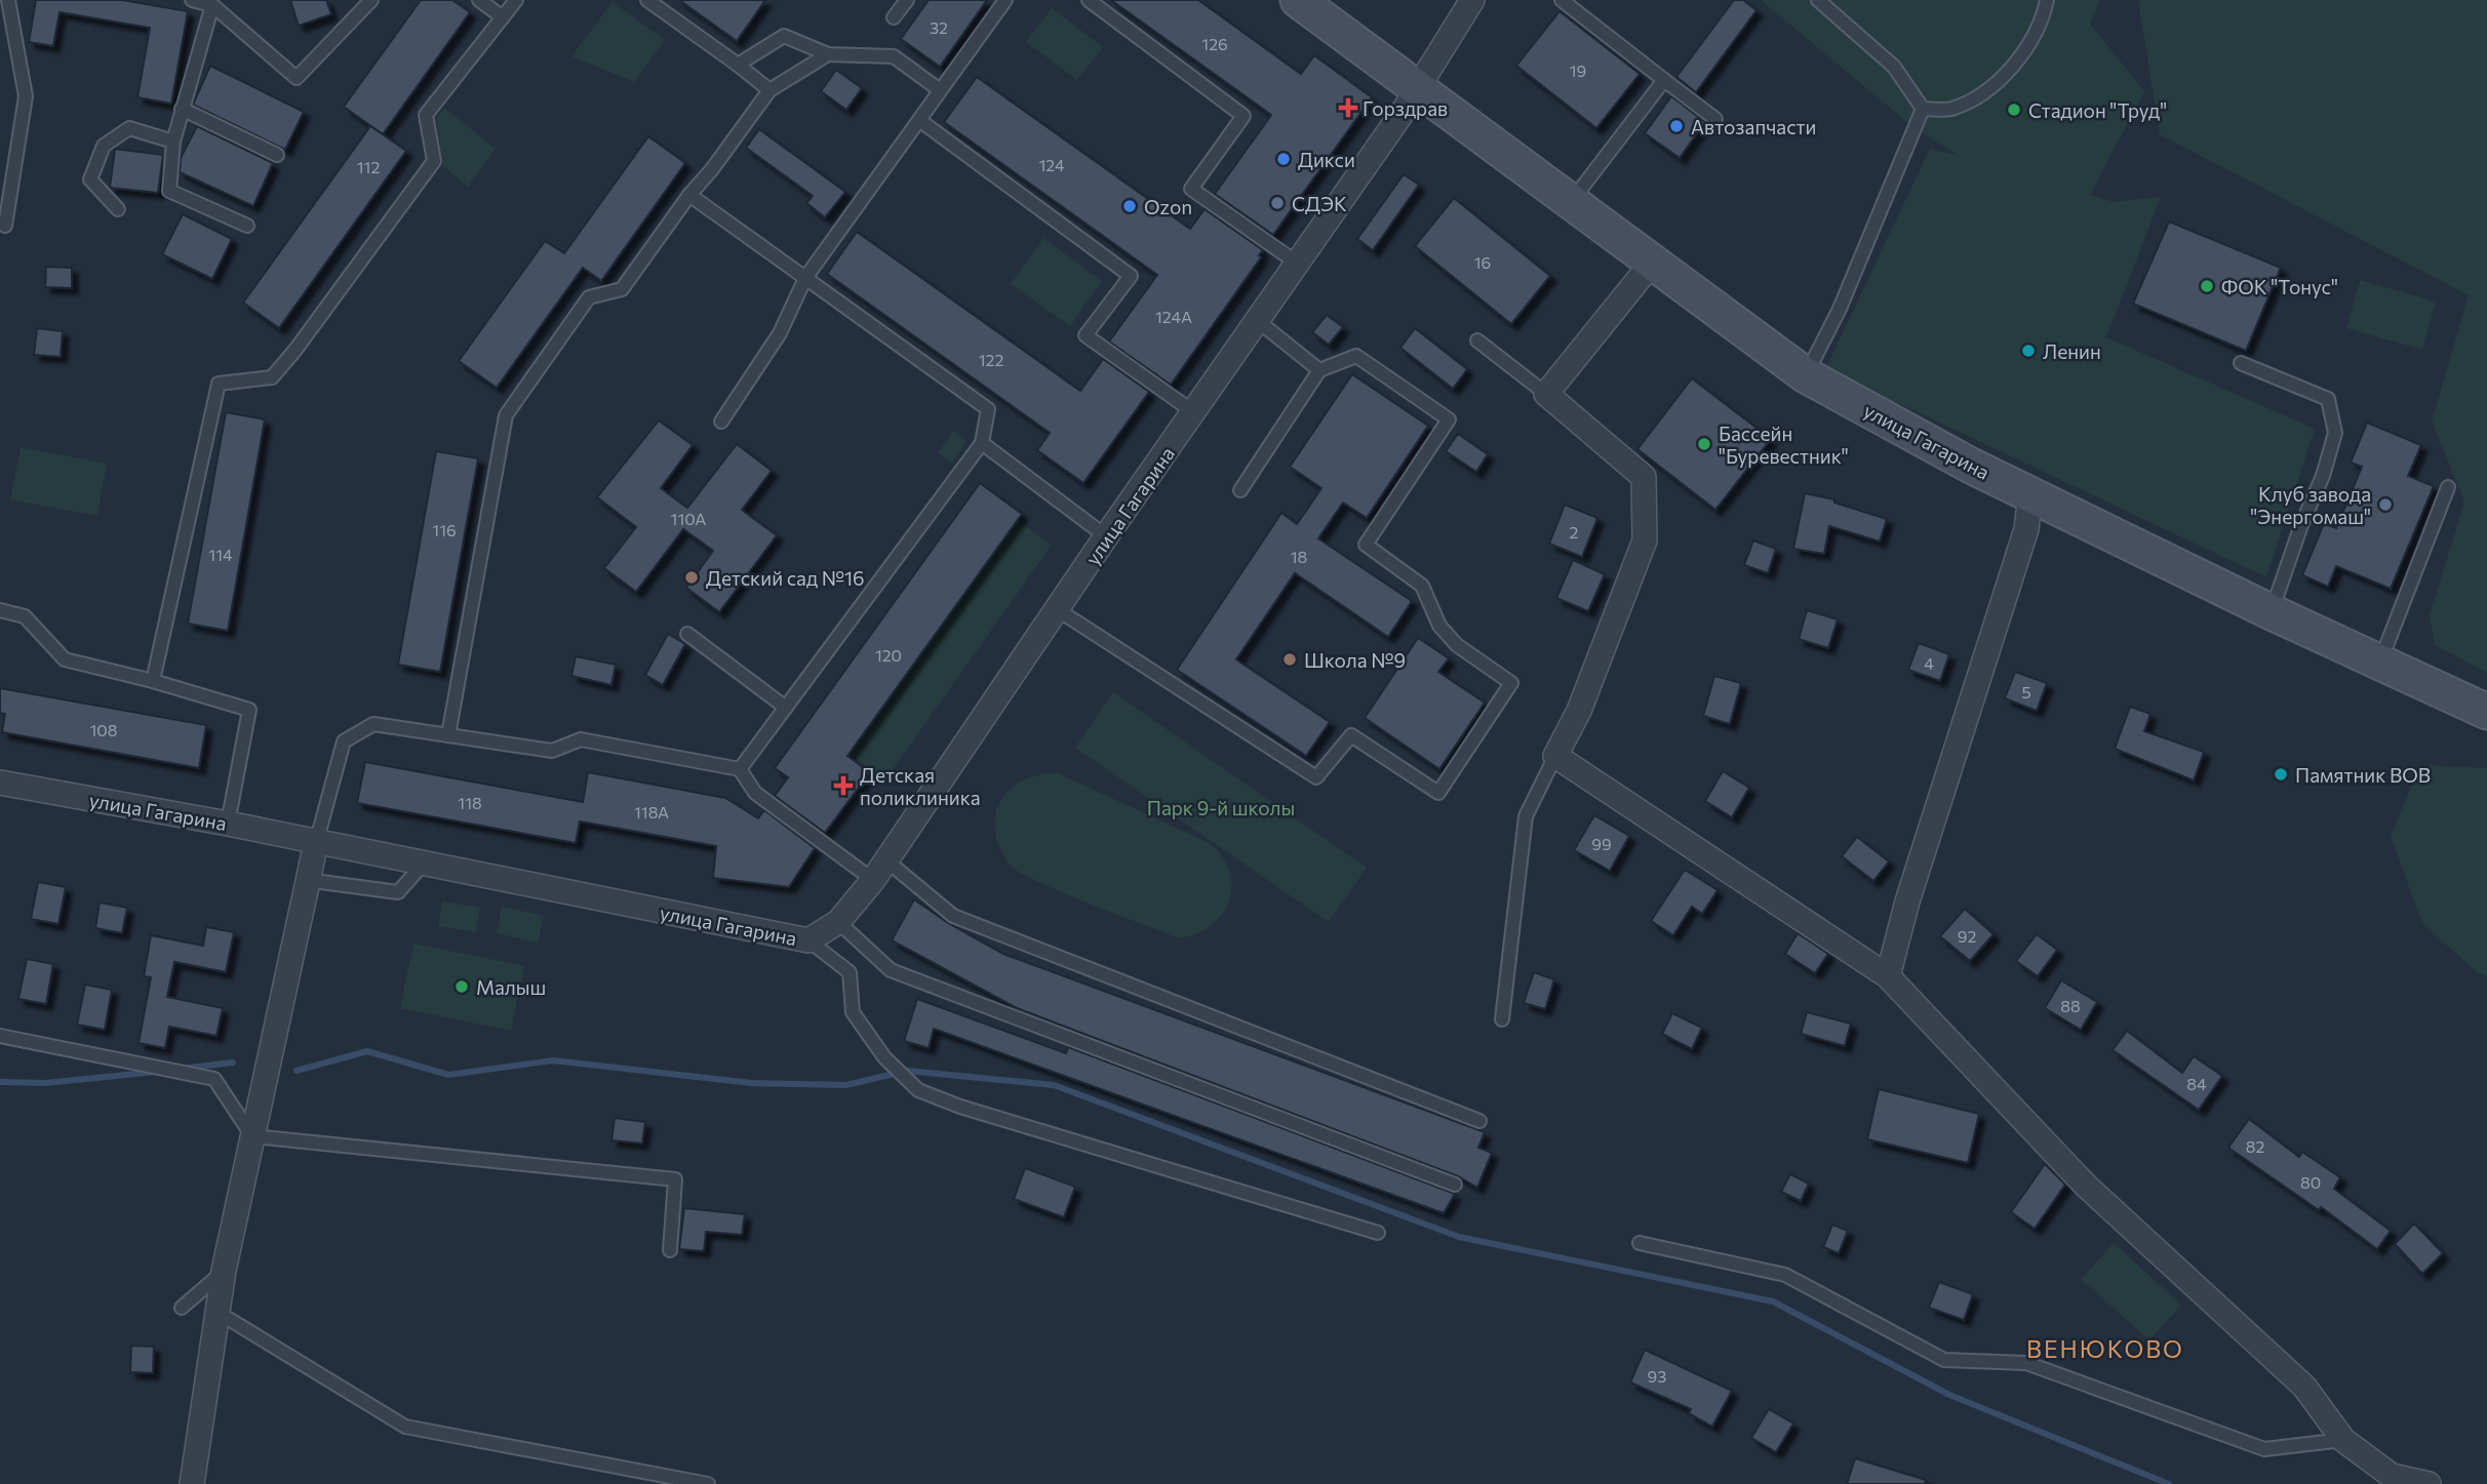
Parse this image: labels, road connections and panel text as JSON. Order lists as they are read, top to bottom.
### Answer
{
  "streets": {
    "main road": ["улица Гагарина"]
  },
  "districts": ["ВЕНЮКОВО"],
  "parks": ["Парк 9-й школы"],
  "places": {
    "health": ["Горздрав", "Детская поликлиника"],
    "other": [
      "Стадион \"Труд\"",
      "Автозапчасти",
      "Дикси",
      "СДЭК",
      "Ozon",
      "ФОК \"Тонус\"",
      "Ленин",
      "Бассейн \"Буревестник\"",
      "Клуб завода \"Энергомаш\"",
      "Детский сад №16",
      "Школа №9",
      "Памятник ВОВ",
      "Малыш"
    ]
  },
  "house_numbers": [
    "32",
    "126",
    "19",
    "124",
    "112",
    "16",
    "124А",
    "122",
    "110А",
    "116",
    "2",
    "114",
    "18",
    "120",
    "4",
    "5",
    "108",
    "118",
    "118А",
    "99",
    "92",
    "88",
    "84",
    "82",
    "80",
    "93"
  ]
}
